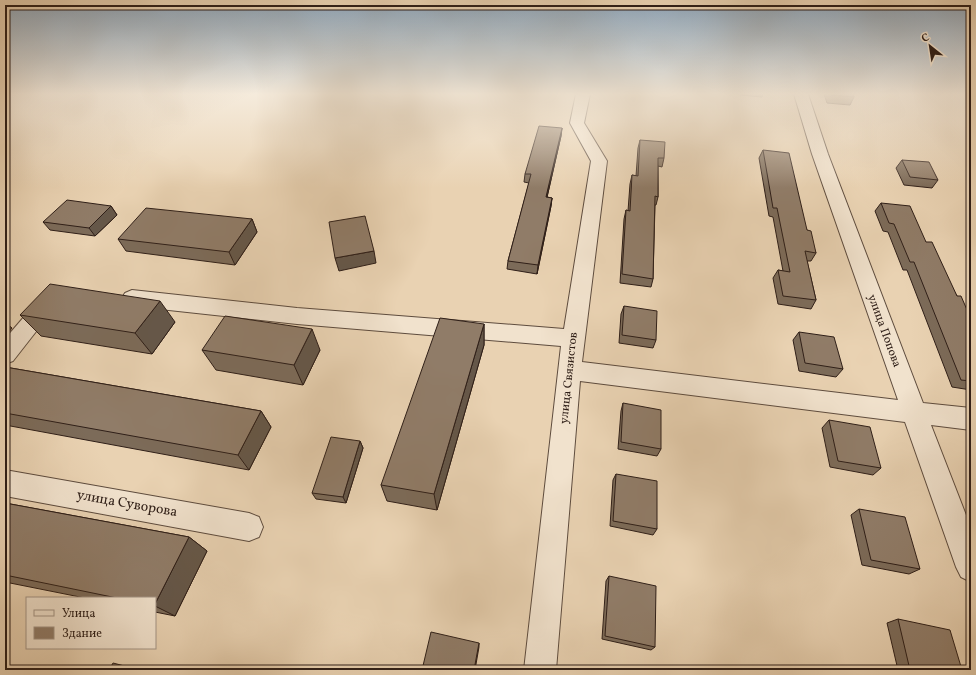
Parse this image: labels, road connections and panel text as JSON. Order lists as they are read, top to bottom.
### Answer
{
  "streets": {
    "street": ["улица Попова", "улица Связистов", "улица Суворова"]
  },
  "legend": ["Улица", "Здание"],
  "north": "top left"
}
